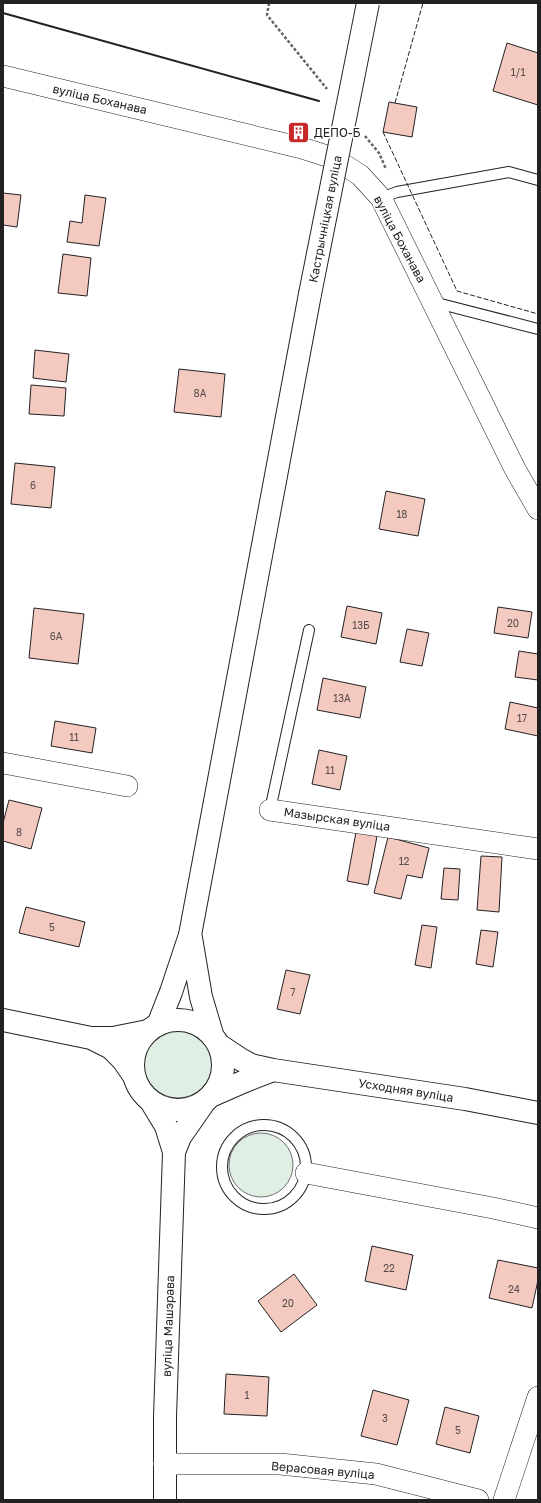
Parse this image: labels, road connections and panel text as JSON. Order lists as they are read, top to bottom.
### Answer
{
  "streets": {
    "main road": ["Кастрычніцкая вуліца", "Усходняя вуліца", "вуліца Машэрава"],
    "street": ["вуліца Боханава", "Мазырская вуліца", "Верасовая вуліца"]
  },
  "crossings": [
    ["Усходняя вуліца", "вуліца Машэрава"],
    ["вуліца Машэрава", "Верасовая вуліца"]
  ],
  "places": {
    "building": ["ДЕПО-Б"]
  },
  "house_numbers": [
    "1/1",
    "8А",
    "6",
    "18",
    "20",
    "13Б",
    "6А",
    "13А",
    "17",
    "11",
    "11",
    "8",
    "12",
    "5",
    "7",
    "22",
    "24",
    "20",
    "1",
    "3",
    "5"
  ]
}
